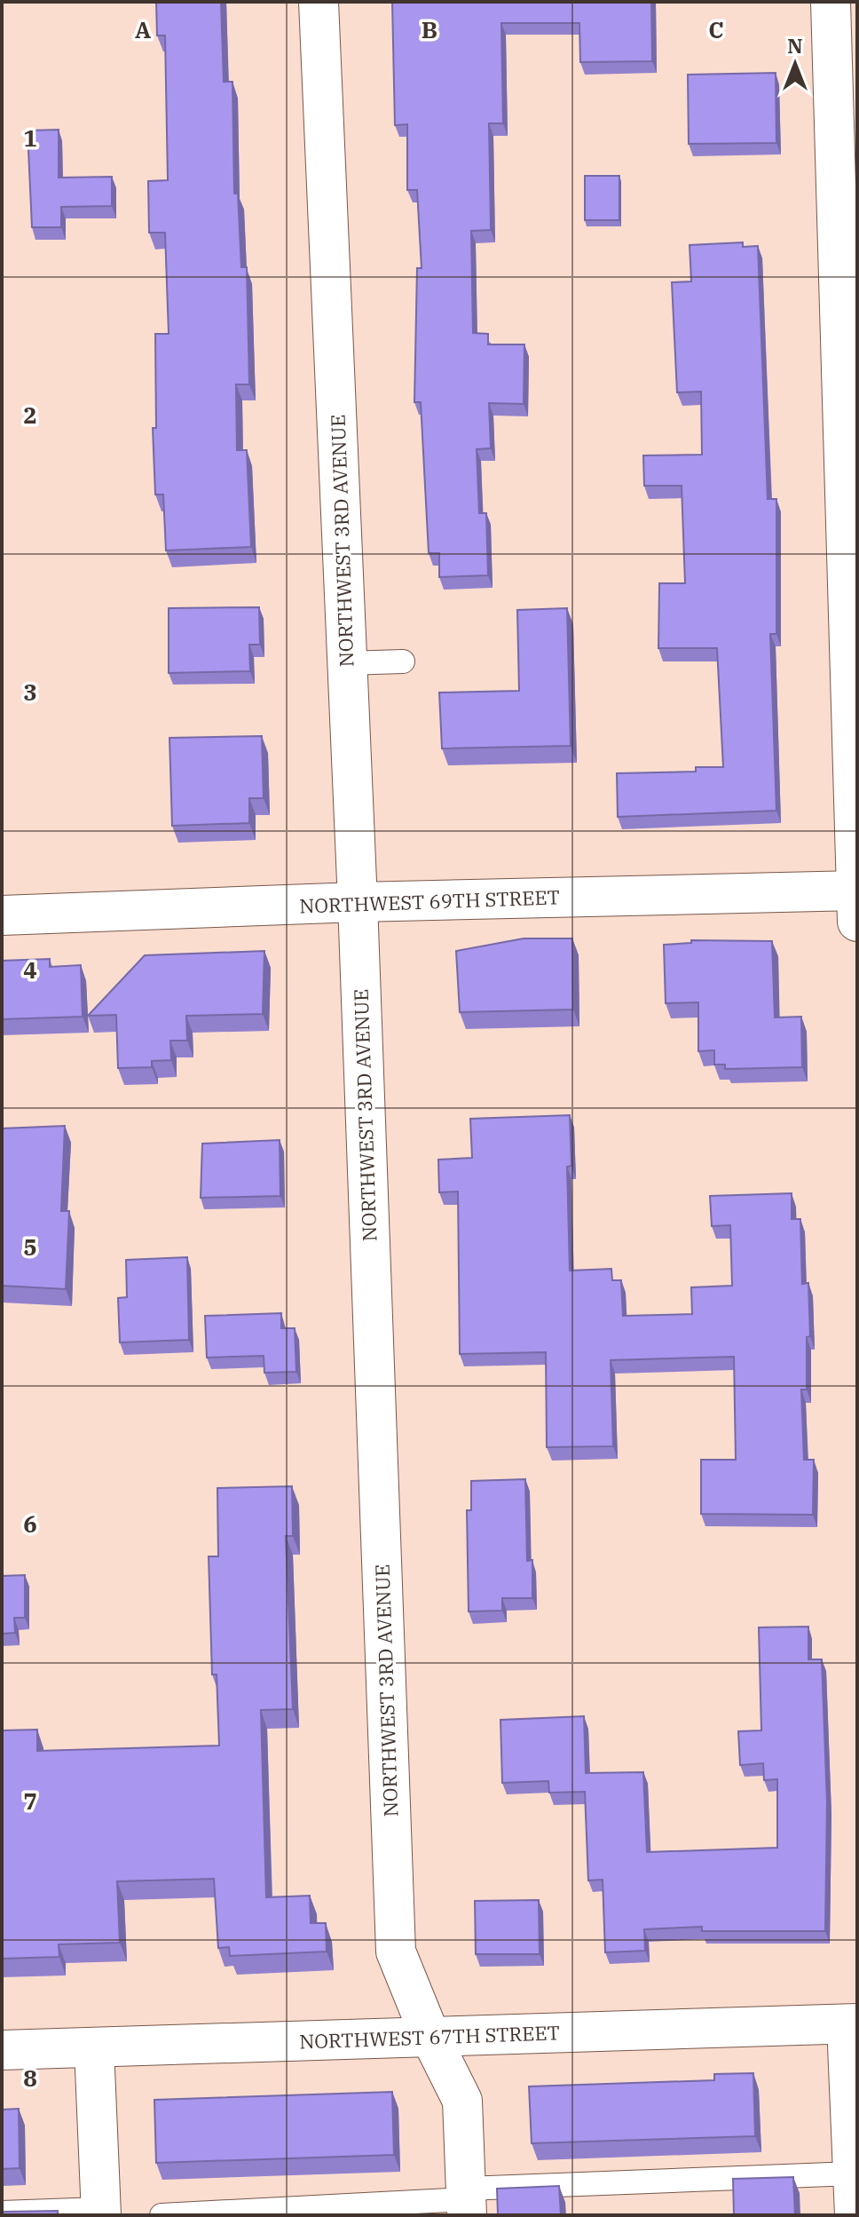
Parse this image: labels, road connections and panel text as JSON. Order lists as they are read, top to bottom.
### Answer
{
  "streets": {
    "street": ["NORTHWEST 3RD AVENUE", "NORTHWEST 69TH STREET", "NORTHWEST 67TH STREET"]
  },
  "crossings": [
    ["NORTHWEST 3RD AVENUE", "NORTHWEST 69TH STREET"],
    ["NORTHWEST 3RD AVENUE", "NORTHWEST 67TH STREET"]
  ],
  "north": "top",
  "grid": {
    "columns": ["A", "B", "C"],
    "rows": [
      "1",
      "2",
      "3",
      "4",
      "5",
      "6",
      "7",
      "8"
    ]
  }
}
